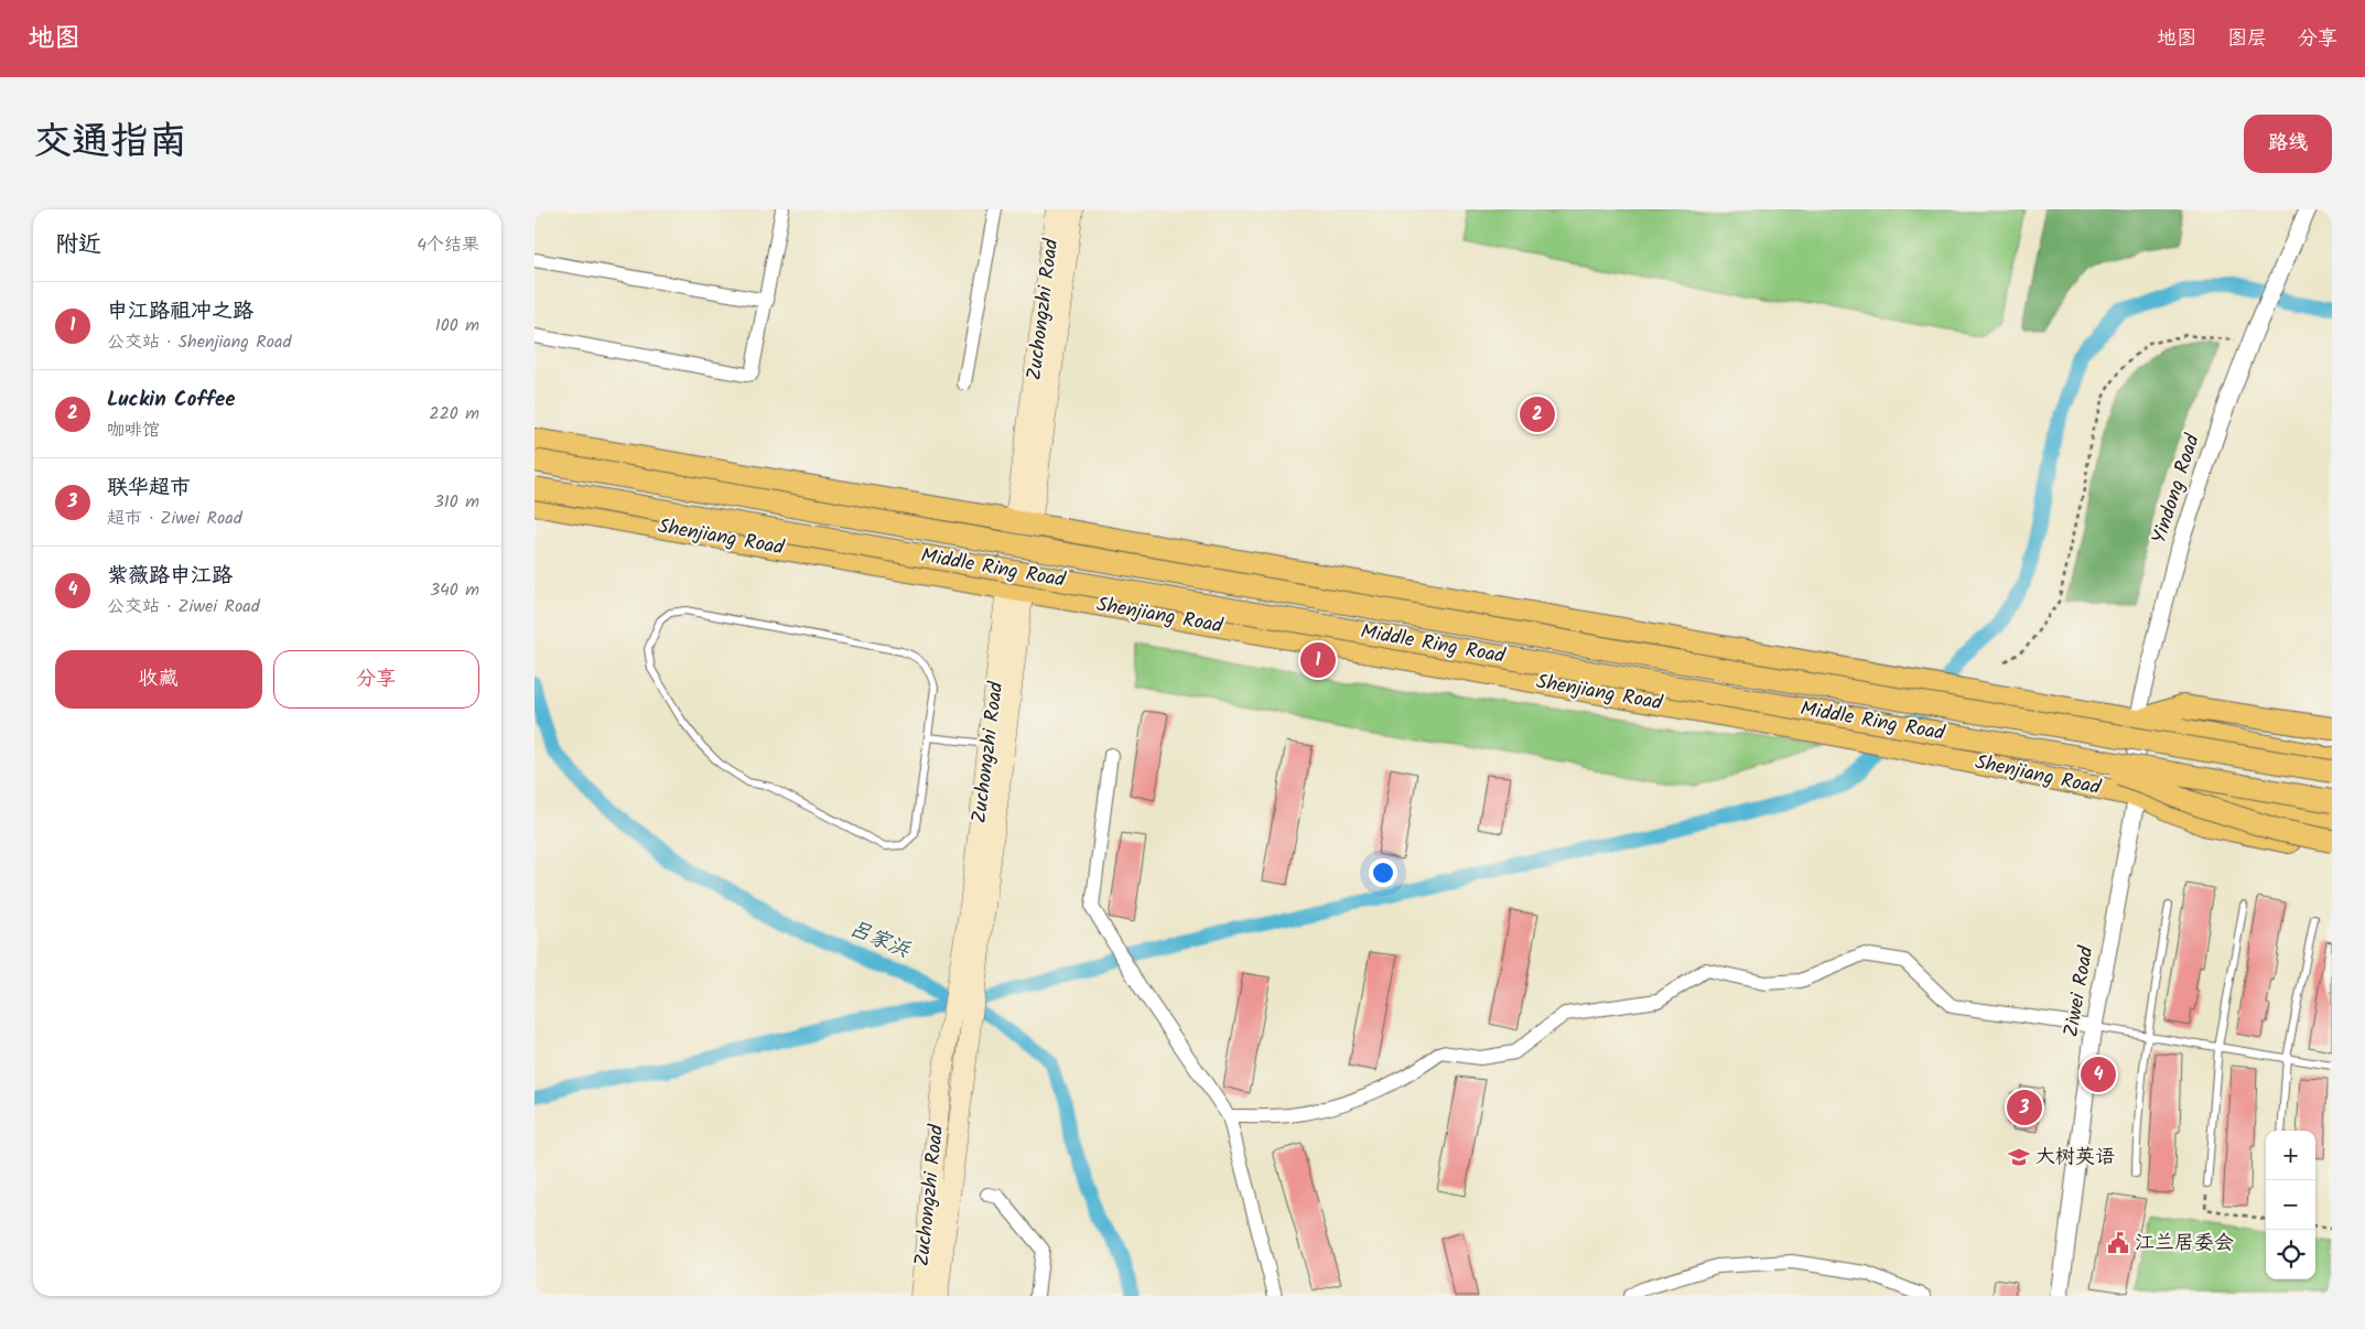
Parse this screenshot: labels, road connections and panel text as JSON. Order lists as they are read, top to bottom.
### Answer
{
  "streets": {
    "main road": ["Zuchongzhi Road", "Shenjiang Road", "Middle Ring Road"],
    "street": ["Yindong Road", "Ziwei Road"]
  },
  "crossings": [
    ["Zuchongzhi Road", "Shenjiang Road"],
    ["Yindong Road", "Shenjiang Road"],
    ["Yindong Road", "Ziwei Road"],
    ["Shenjiang Road", "Ziwei Road"]
  ],
  "water": ["吕家浜"],
  "places": {
    "school or university": ["大树英语"],
    "public building": ["江兰居委会"]
  },
  "page": {
    "header": "地图",
    "nav": ["地图", "图层", "分享"],
    "title": "交通指南",
    "buttons": [
      "路线",
      ["收藏", "分享"]
    ],
    "heading": ["附近", "4个结果"],
    "list": [
      {
        "mark": "1",
        "name": "申江路祖冲之路",
        "note": "公交站 · Shenjiang Road",
        "value": "100 m"
      },
      {
        "mark": "2",
        "name": "Luckin Coffee",
        "note": "咖啡馆",
        "value": "220 m"
      },
      {
        "mark": "3",
        "name": "联华超市",
        "note": "超市 · Ziwei Road",
        "value": "310 m"
      },
      {
        "mark": "4",
        "name": "紫薇路申江路",
        "note": "公交站 · Ziwei Road",
        "value": "340 m"
      }
    ],
    "pins": [
      "2",
      "1",
      "4",
      "3"
    ],
    "map_buttons": ["+", "−"]
  }
}
